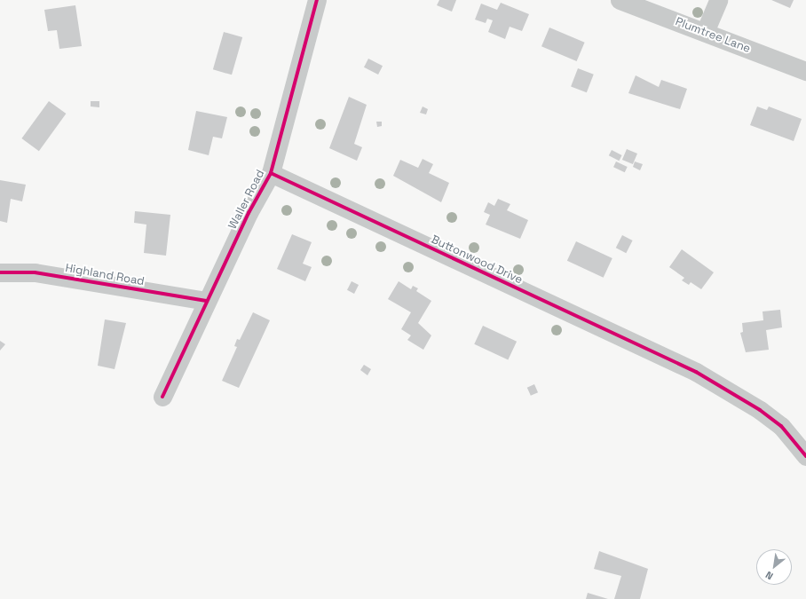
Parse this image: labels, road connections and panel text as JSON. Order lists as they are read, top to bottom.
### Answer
{
  "streets": {
    "street": [
      "Plumtree Lane",
      "Waller Road",
      "Buttonwood Drive",
      "Highland Road"
    ]
  },
  "crossings": [
    ["Waller Road", "Buttonwood Drive"],
    ["Waller Road", "Highland Road"]
  ],
  "north": "bottom left"
}
